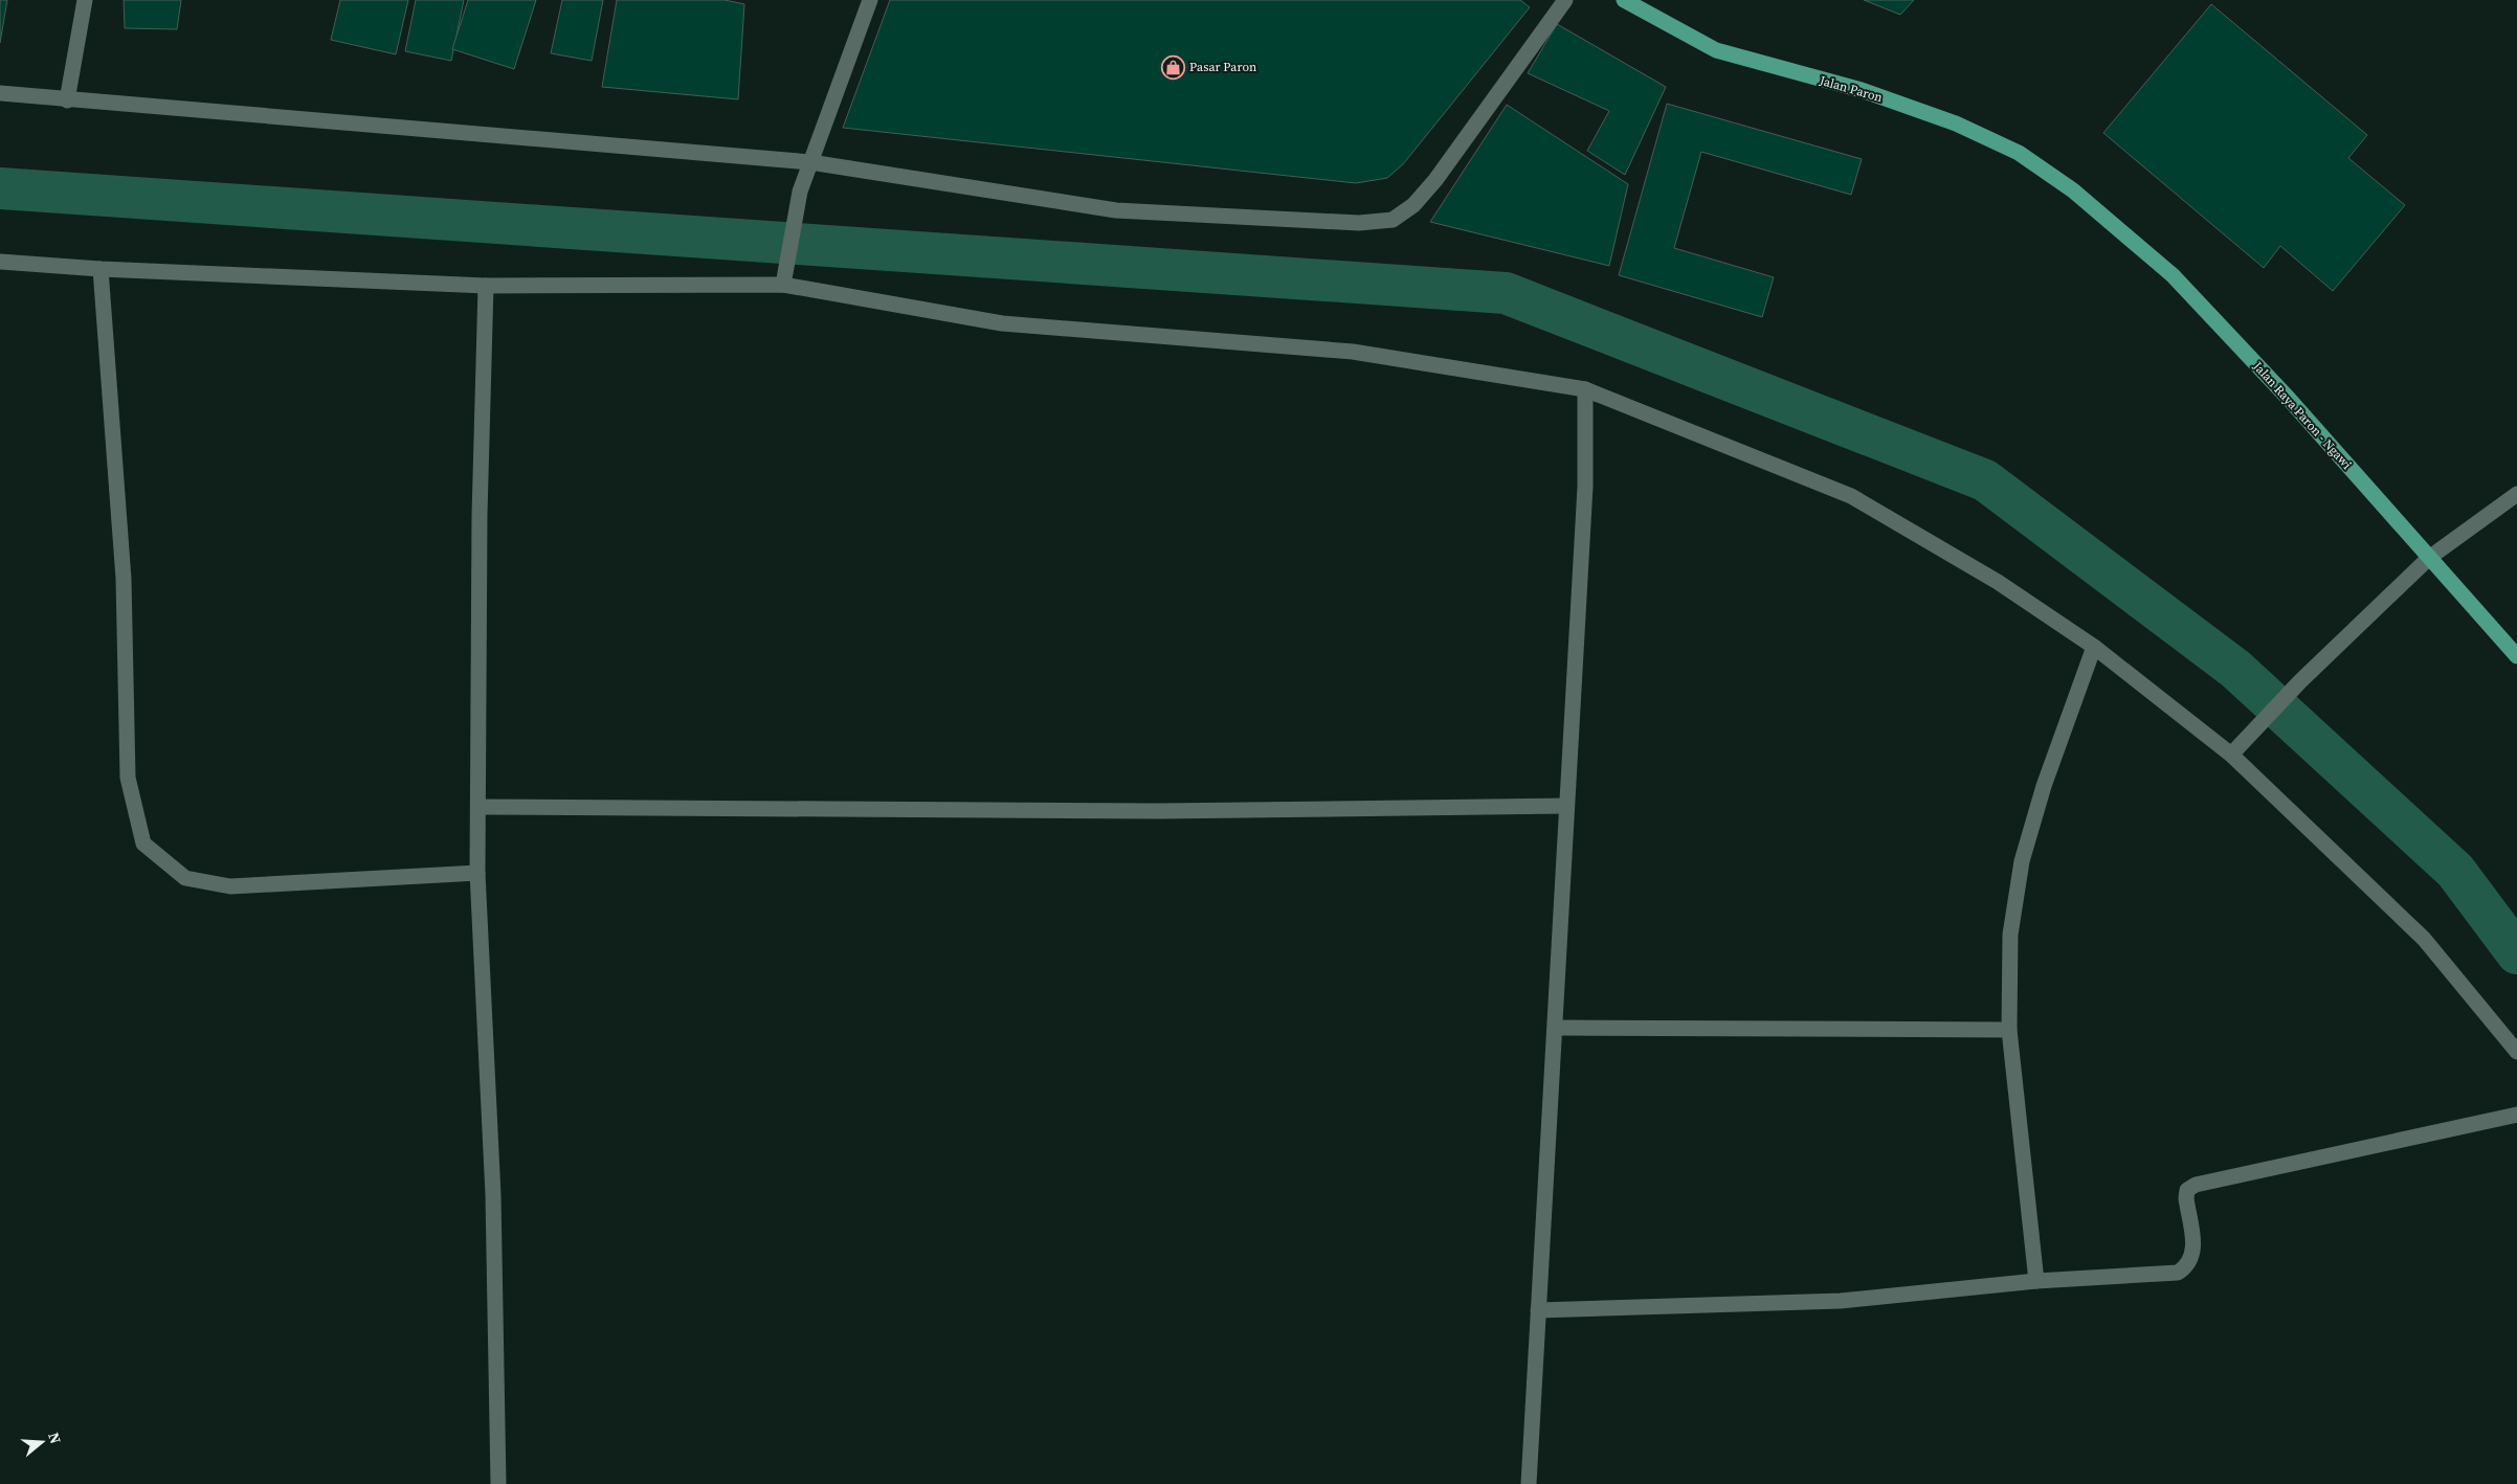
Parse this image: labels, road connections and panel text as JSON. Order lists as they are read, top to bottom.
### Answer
{
  "streets": {
    "main road": ["Jalan Paron", "Jalan Raya Paron - Ngawi"]
  },
  "crossings": [
    ["Jalan Paron", "Jalan Raya Paron - Ngawi"]
  ],
  "places": {
    "shop": ["Pasar Paron"]
  },
  "north": "right"
}
